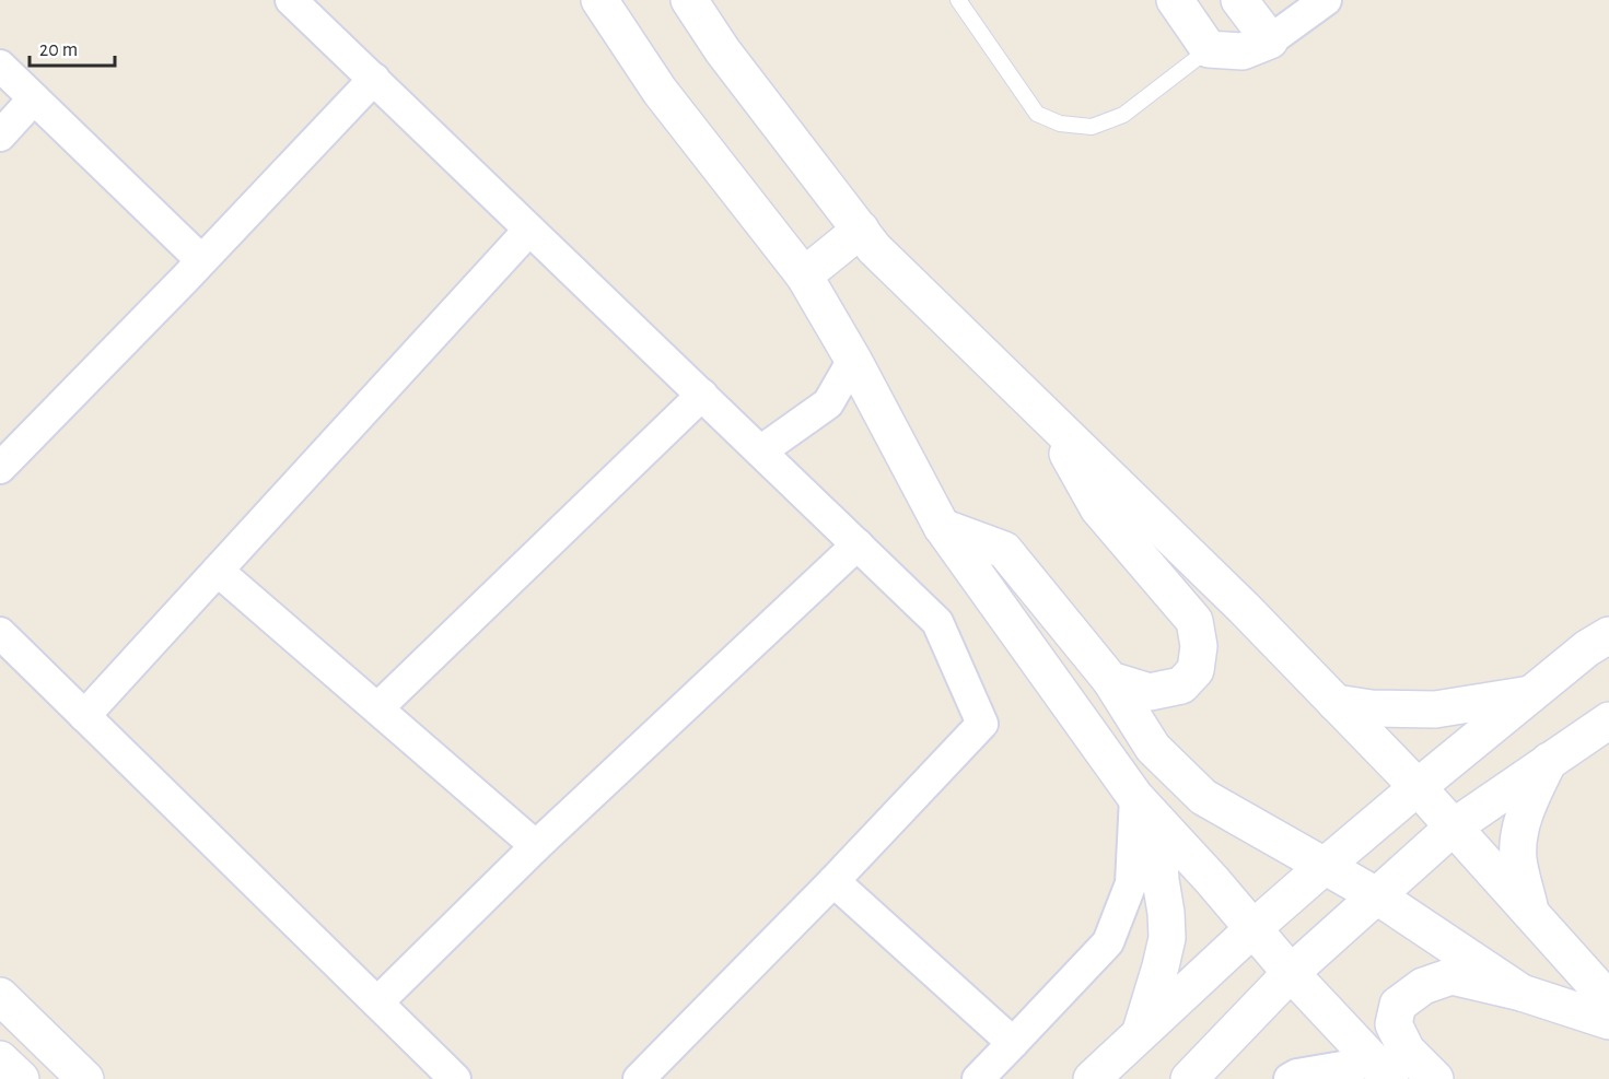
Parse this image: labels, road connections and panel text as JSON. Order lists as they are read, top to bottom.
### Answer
{
  "scale_bar": "20 m"
}
